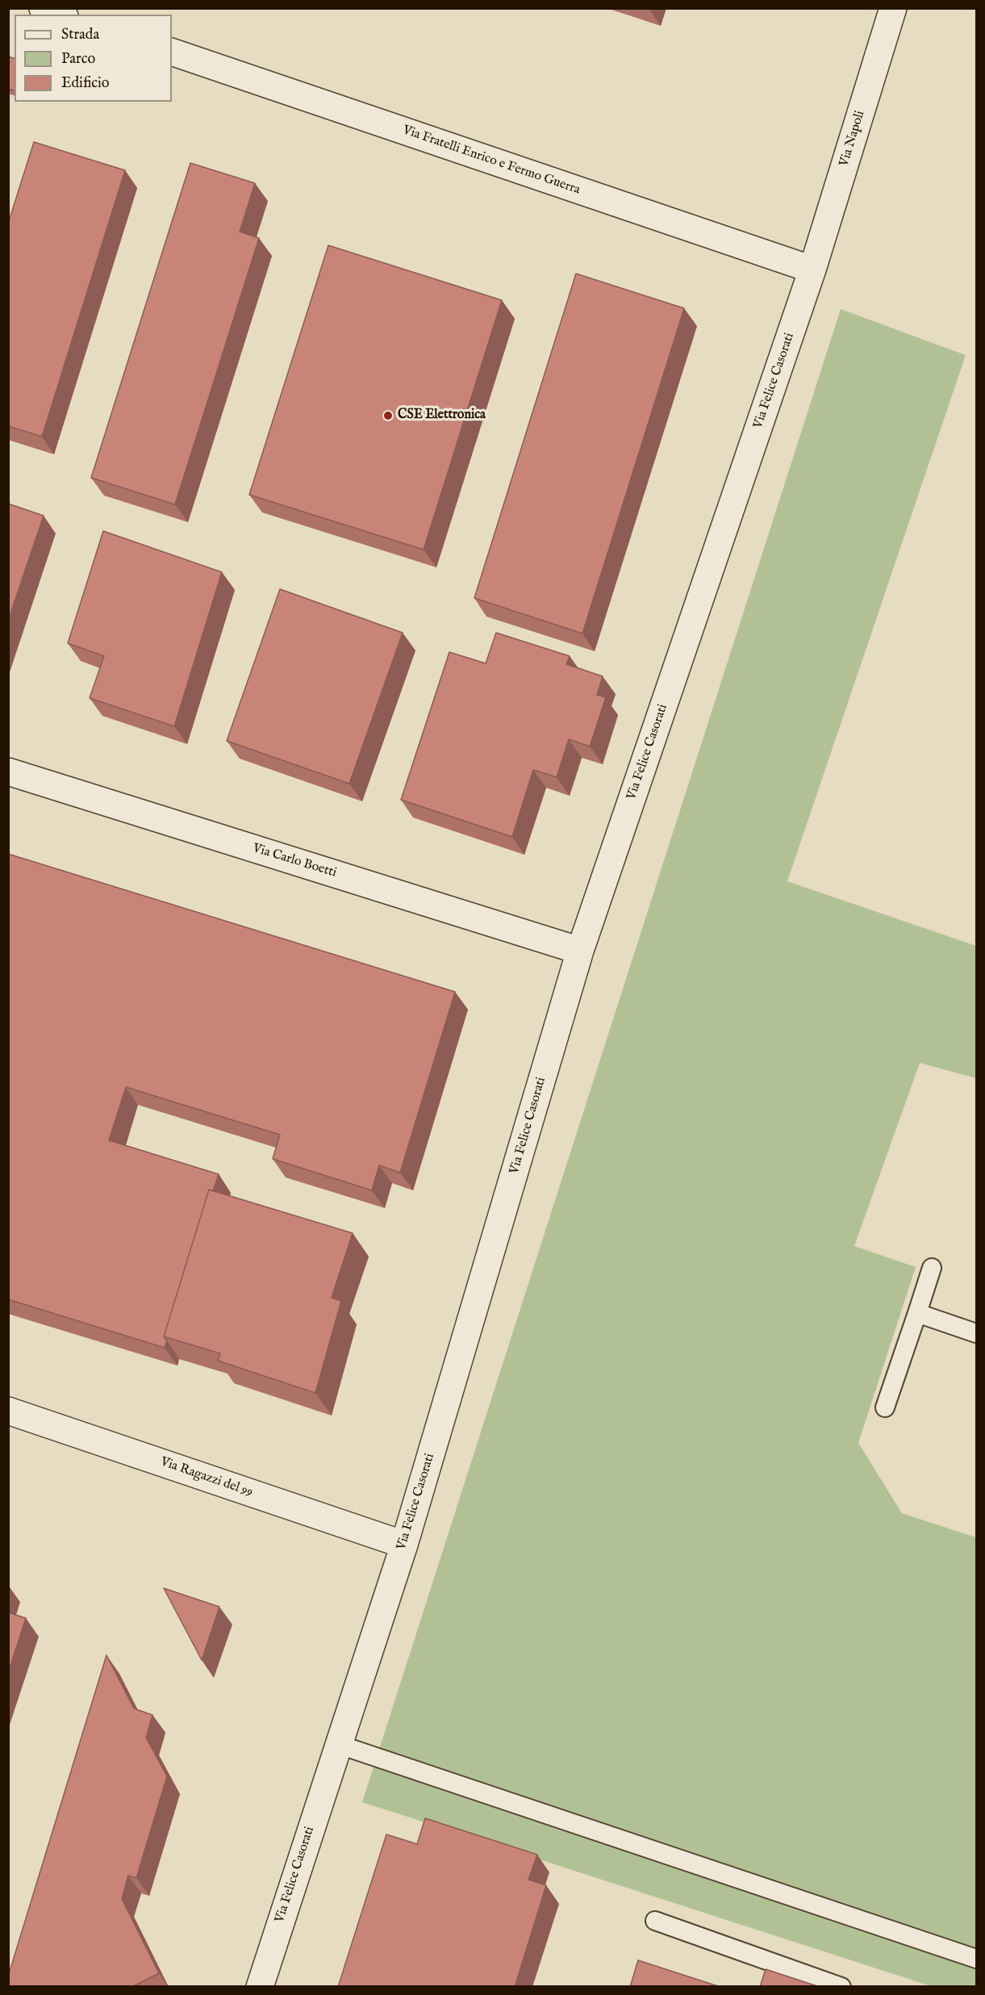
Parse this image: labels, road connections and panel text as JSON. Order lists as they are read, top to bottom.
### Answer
{
  "streets": {
    "street": [
      "Via Napoli",
      "Via Fratelli Enrico e Fermo Guerra",
      "Via Felice Casorati",
      "Via Carlo Boetti",
      "Via Ragazzi del 99"
    ]
  },
  "crossings": [
    ["Via Napoli", "Via Fratelli Enrico e Fermo Guerra"],
    ["Via Napoli", "Via Felice Casorati"],
    ["Via Fratelli Enrico e Fermo Guerra", "Via Felice Casorati"],
    ["Via Felice Casorati", "Via Carlo Boetti"],
    ["Via Felice Casorati", "Via Ragazzi del 99"]
  ],
  "places": ["CSE Elettronica"],
  "legend": ["Strada", "Parco", "Edificio"]
}
